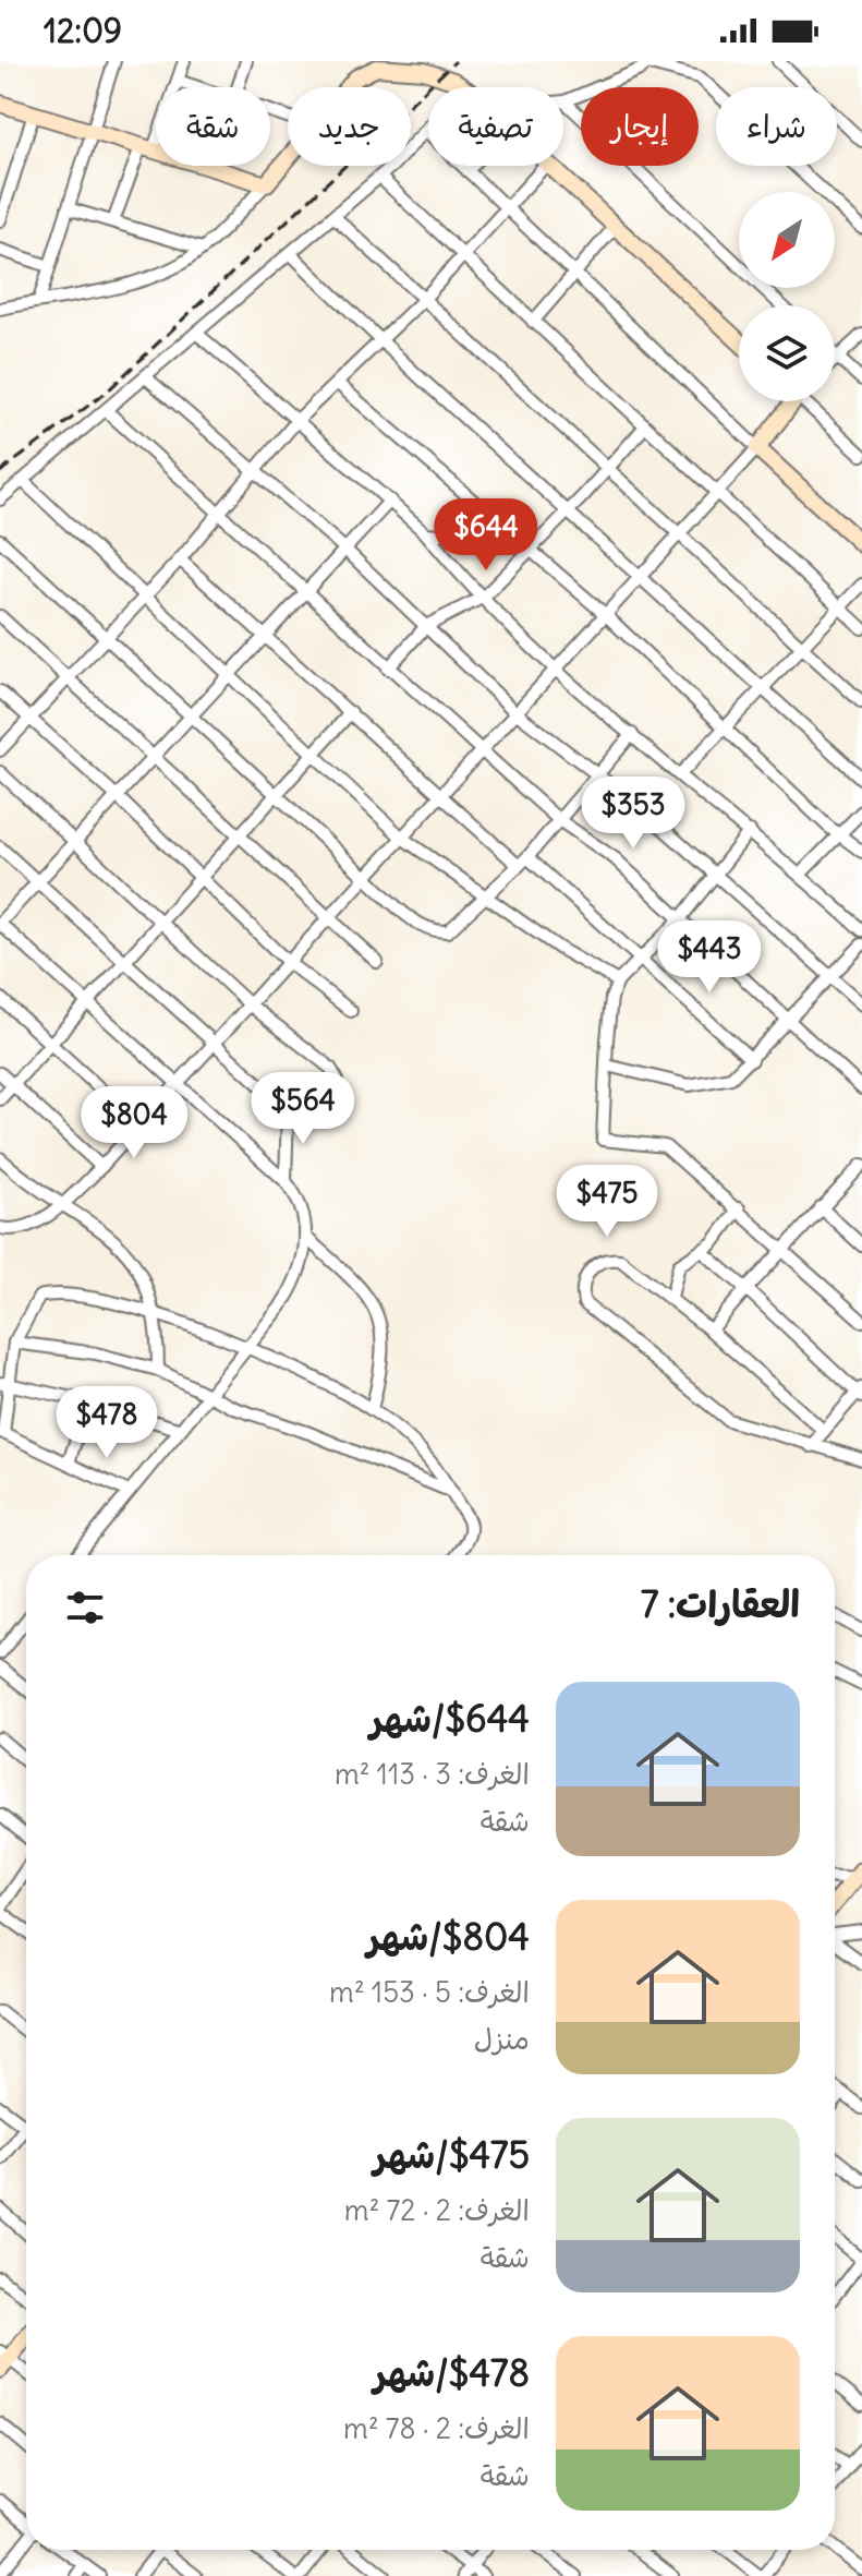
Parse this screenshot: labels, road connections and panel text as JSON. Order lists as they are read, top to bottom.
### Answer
{
  "north": "bottom left",
  "page": {
    "status": "12:09",
    "chip": [
      "شراء",
      "إيجار",
      "تصفية",
      "جديد",
      "شقة"
    ],
    "price": [
      "$644",
      "$353",
      "$443",
      "$564",
      "$804",
      "$475",
      "$478"
    ],
    "heading": "العقارات: 7",
    "list": [
      {
        "name": "$644/شهر",
        "note": "الغرف: 3 · 113 m² · شقة"
      },
      {
        "name": "$804/شهر",
        "note": "الغرف: 5 · 153 m² · منزل"
      },
      {
        "name": "$475/شهر",
        "note": "الغرف: 2 · 72 m² · شقة"
      },
      {
        "name": "$478/شهر",
        "note": "الغرف: 2 · 78 m² · شقة"
      }
    ]
  }
}
